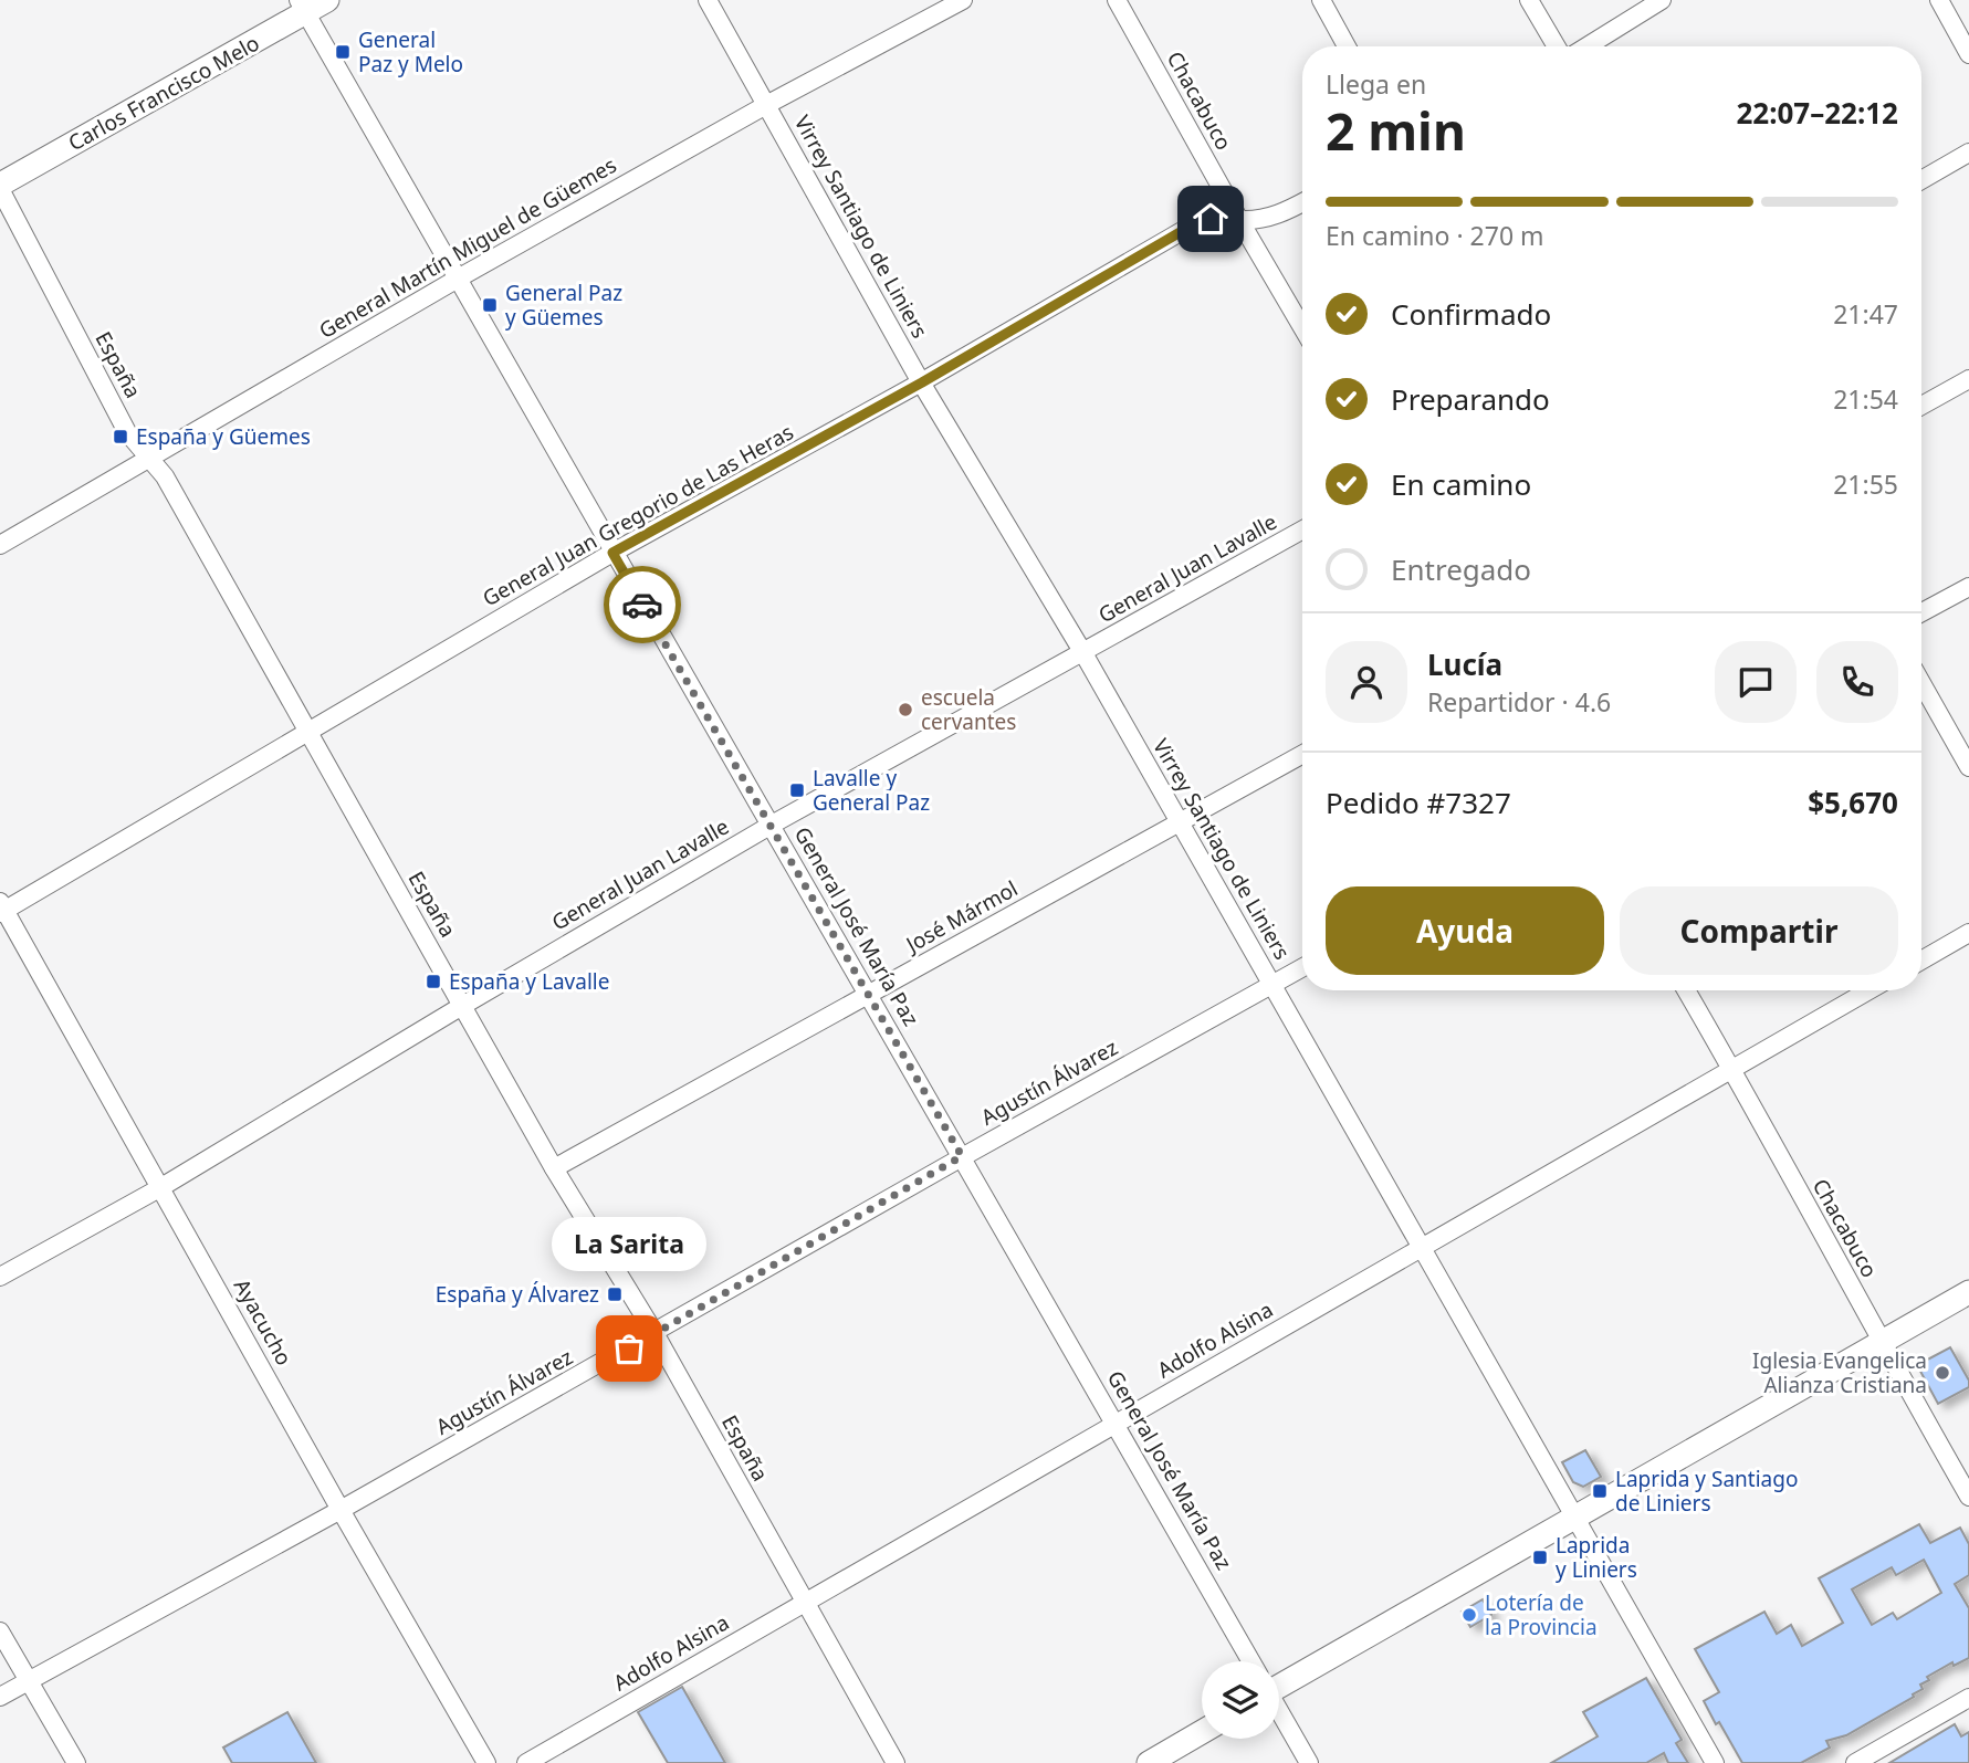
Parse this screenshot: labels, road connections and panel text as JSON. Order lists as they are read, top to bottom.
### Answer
{
  "streets": {
    "street": [
      "Carlos Francisco Melo",
      "Chacabuco",
      "Virrey Santiago de Liniers",
      "General Martín Miguel de Güemes",
      "España",
      "General Juan Gregorio de Las Heras",
      "General Juan Lavalle",
      "José Mármol",
      "General José María Paz",
      "Agustín Álvarez",
      "Ayacucho",
      "Adolfo Alsina"
    ]
  },
  "crossings": [
    ["Carlos Francisco Melo", "España"],
    ["Carlos Francisco Melo", "General José María Paz"],
    ["Chacabuco", "General Juan Gregorio de Las Heras"],
    ["Chacabuco", "Adolfo Alsina"],
    ["Virrey Santiago de Liniers", "General Martín Miguel de Güemes"],
    ["Virrey Santiago de Liniers", "General Juan Gregorio de Las Heras"],
    ["Virrey Santiago de Liniers", "General Juan Lavalle"],
    ["Virrey Santiago de Liniers", "José Mármol"],
    ["Virrey Santiago de Liniers", "Agustín Álvarez"],
    ["Virrey Santiago de Liniers", "Adolfo Alsina"],
    ["General Martín Miguel de Güemes", "España"],
    ["General Martín Miguel de Güemes", "General José María Paz"],
    ["España", "General Juan Gregorio de Las Heras"],
    ["España", "General Juan Lavalle"],
    ["España", "José Mármol"],
    ["España", "Agustín Álvarez"],
    ["España", "Adolfo Alsina"],
    ["General Juan Gregorio de Las Heras", "General José María Paz"],
    ["General Juan Gregorio de Las Heras", "Ayacucho"],
    ["General Juan Lavalle", "General José María Paz"],
    ["General Juan Lavalle", "Ayacucho"],
    ["José Mármol", "General José María Paz"],
    ["General José María Paz", "Agustín Álvarez"],
    ["General José María Paz", "Adolfo Alsina"],
    ["Agustín Álvarez", "Ayacucho"]
  ],
  "places": {
    "transit": [
      "General Paz y Melo",
      "General Paz y Güemes",
      "España y Güemes",
      "Lavalle y General Paz",
      "España y Lavalle",
      "España y Álvarez",
      "Laprida y Santiago de Liniers",
      "Laprida y Liniers"
    ],
    "other": [
      "escuela cervantes",
      "La Sarita",
      "Iglesia Evangelica Alianza Cristiana",
      "Lotería de la Provincia"
    ]
  },
  "page": {
    "heading": ["2 min", "Llega en", "22:07–22:12"],
    "panel": [
      "Lucía",
      "Repartidor · 4.6",
      "Pedido #7327",
      "$5,670"
    ],
    "bar": "En camino · 270 m",
    "list": [
      ["Confirmado", "21:47"],
      ["Preparando", "21:54"],
      ["En camino", "21:55"],
      "Entregado"
    ],
    "buttons": ["Ayuda", "Compartir"],
    "bubble": "La Sarita"
  }
}
